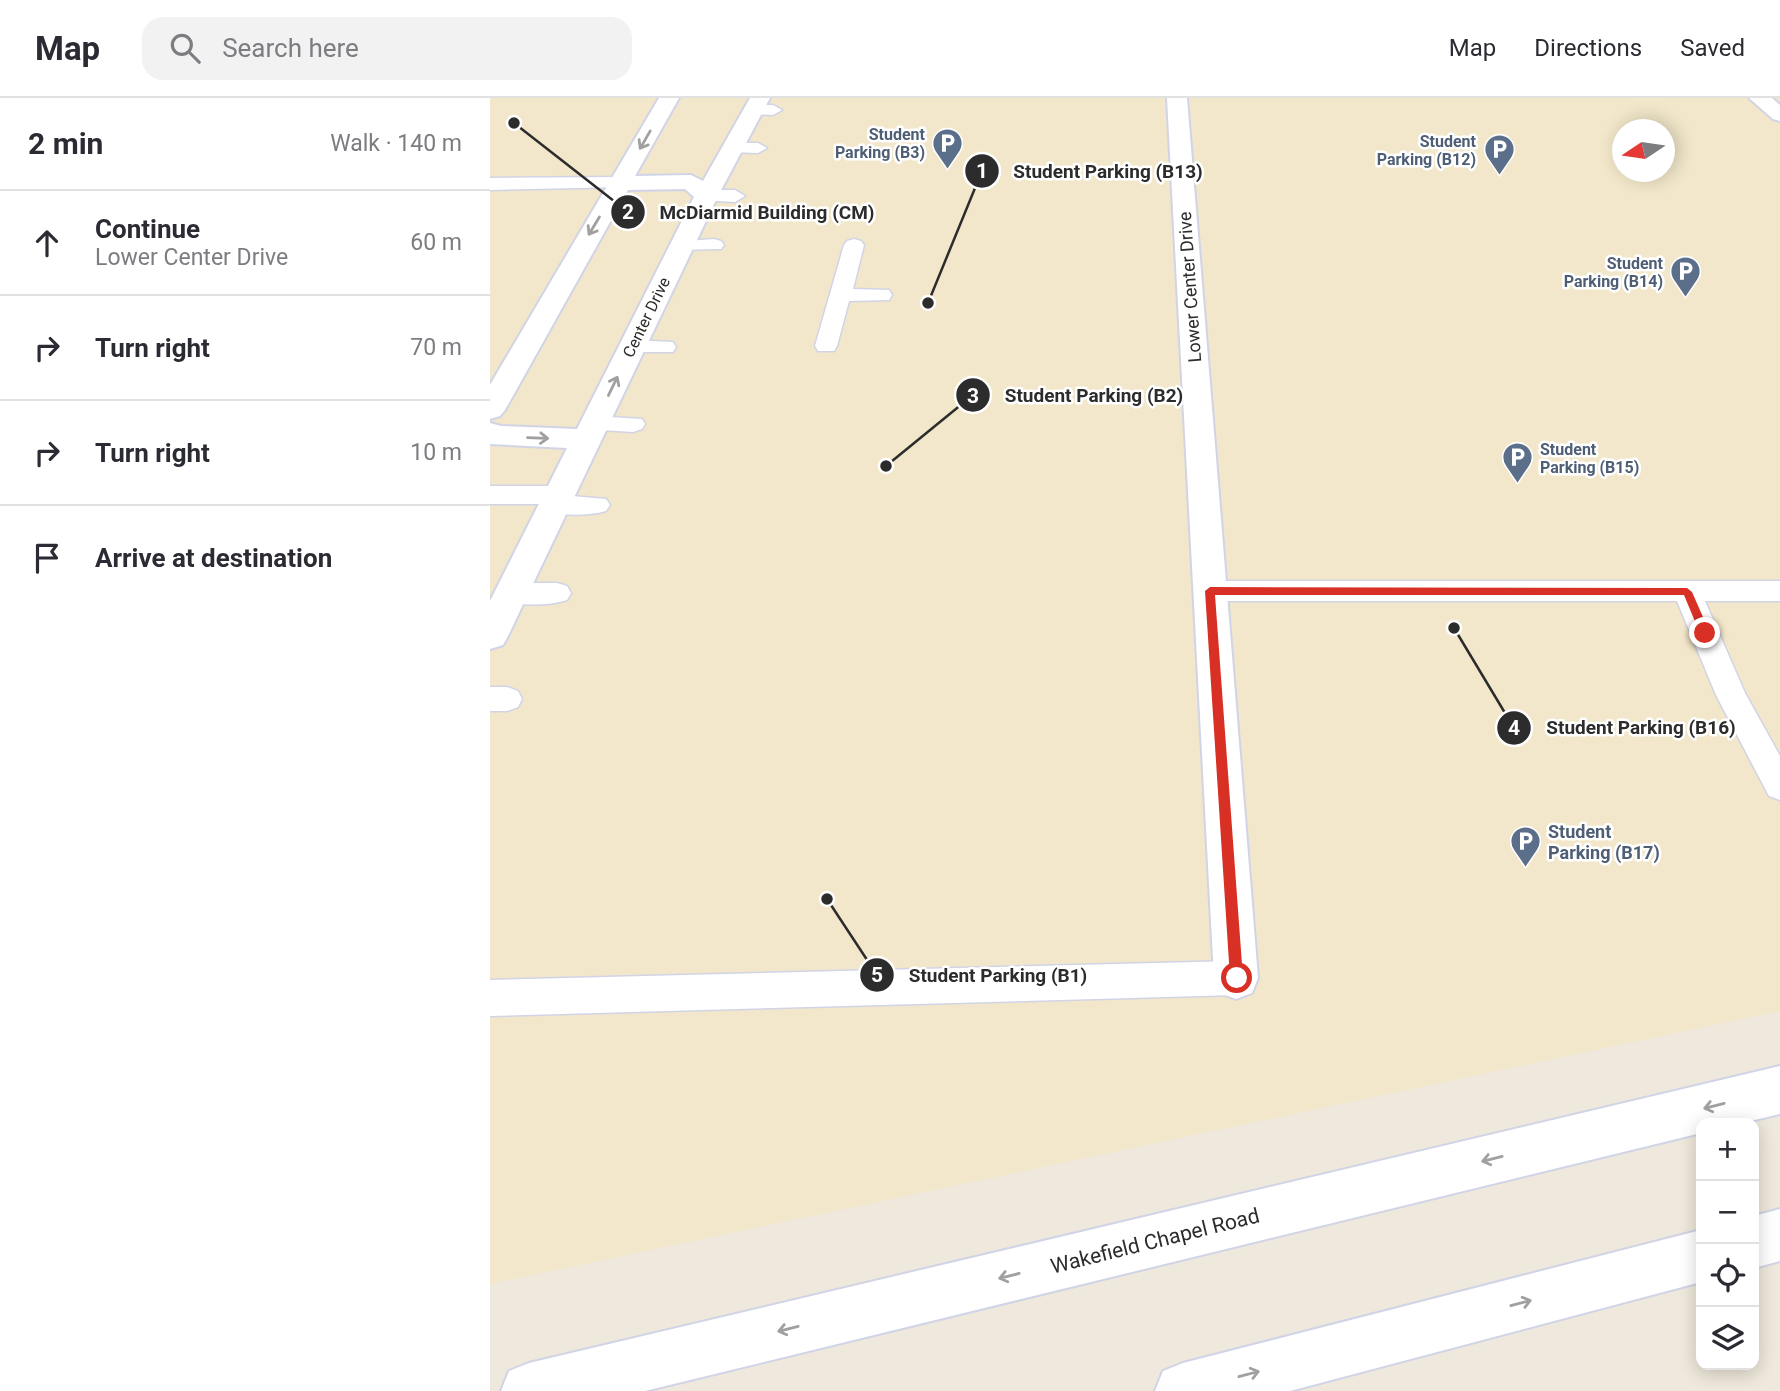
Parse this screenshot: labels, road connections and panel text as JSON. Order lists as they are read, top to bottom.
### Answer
{
  "streets": {
    "street": ["Lower Center Drive", "Center Drive", "Wakefield Chapel Road"]
  },
  "places": {
    "other": [
      "McDiarmid Building (CM)",
      "Student Parking (B13)",
      "Student Parking (B2)",
      "Student Parking (B16)",
      "Student Parking (B1)"
    ],
    "parking": [
      "Student Parking (B3)",
      "Student Parking (B12)",
      "Student Parking (B14)",
      "Student Parking (B15)",
      "Student Parking (B17)"
    ]
  },
  "north": "left",
  "page": {
    "header": "Map",
    "search": "Search here",
    "nav": ["Map", "Directions", "Saved"],
    "heading": ["2 min", "Walk · 140 m"],
    "list": [
      ["Continue", "Lower Center Drive", "60 m"],
      ["Turn right", "70 m"],
      ["Turn right", "10 m"],
      "Arrive at destination"
    ],
    "map_buttons": ["+", "−"]
  }
}
